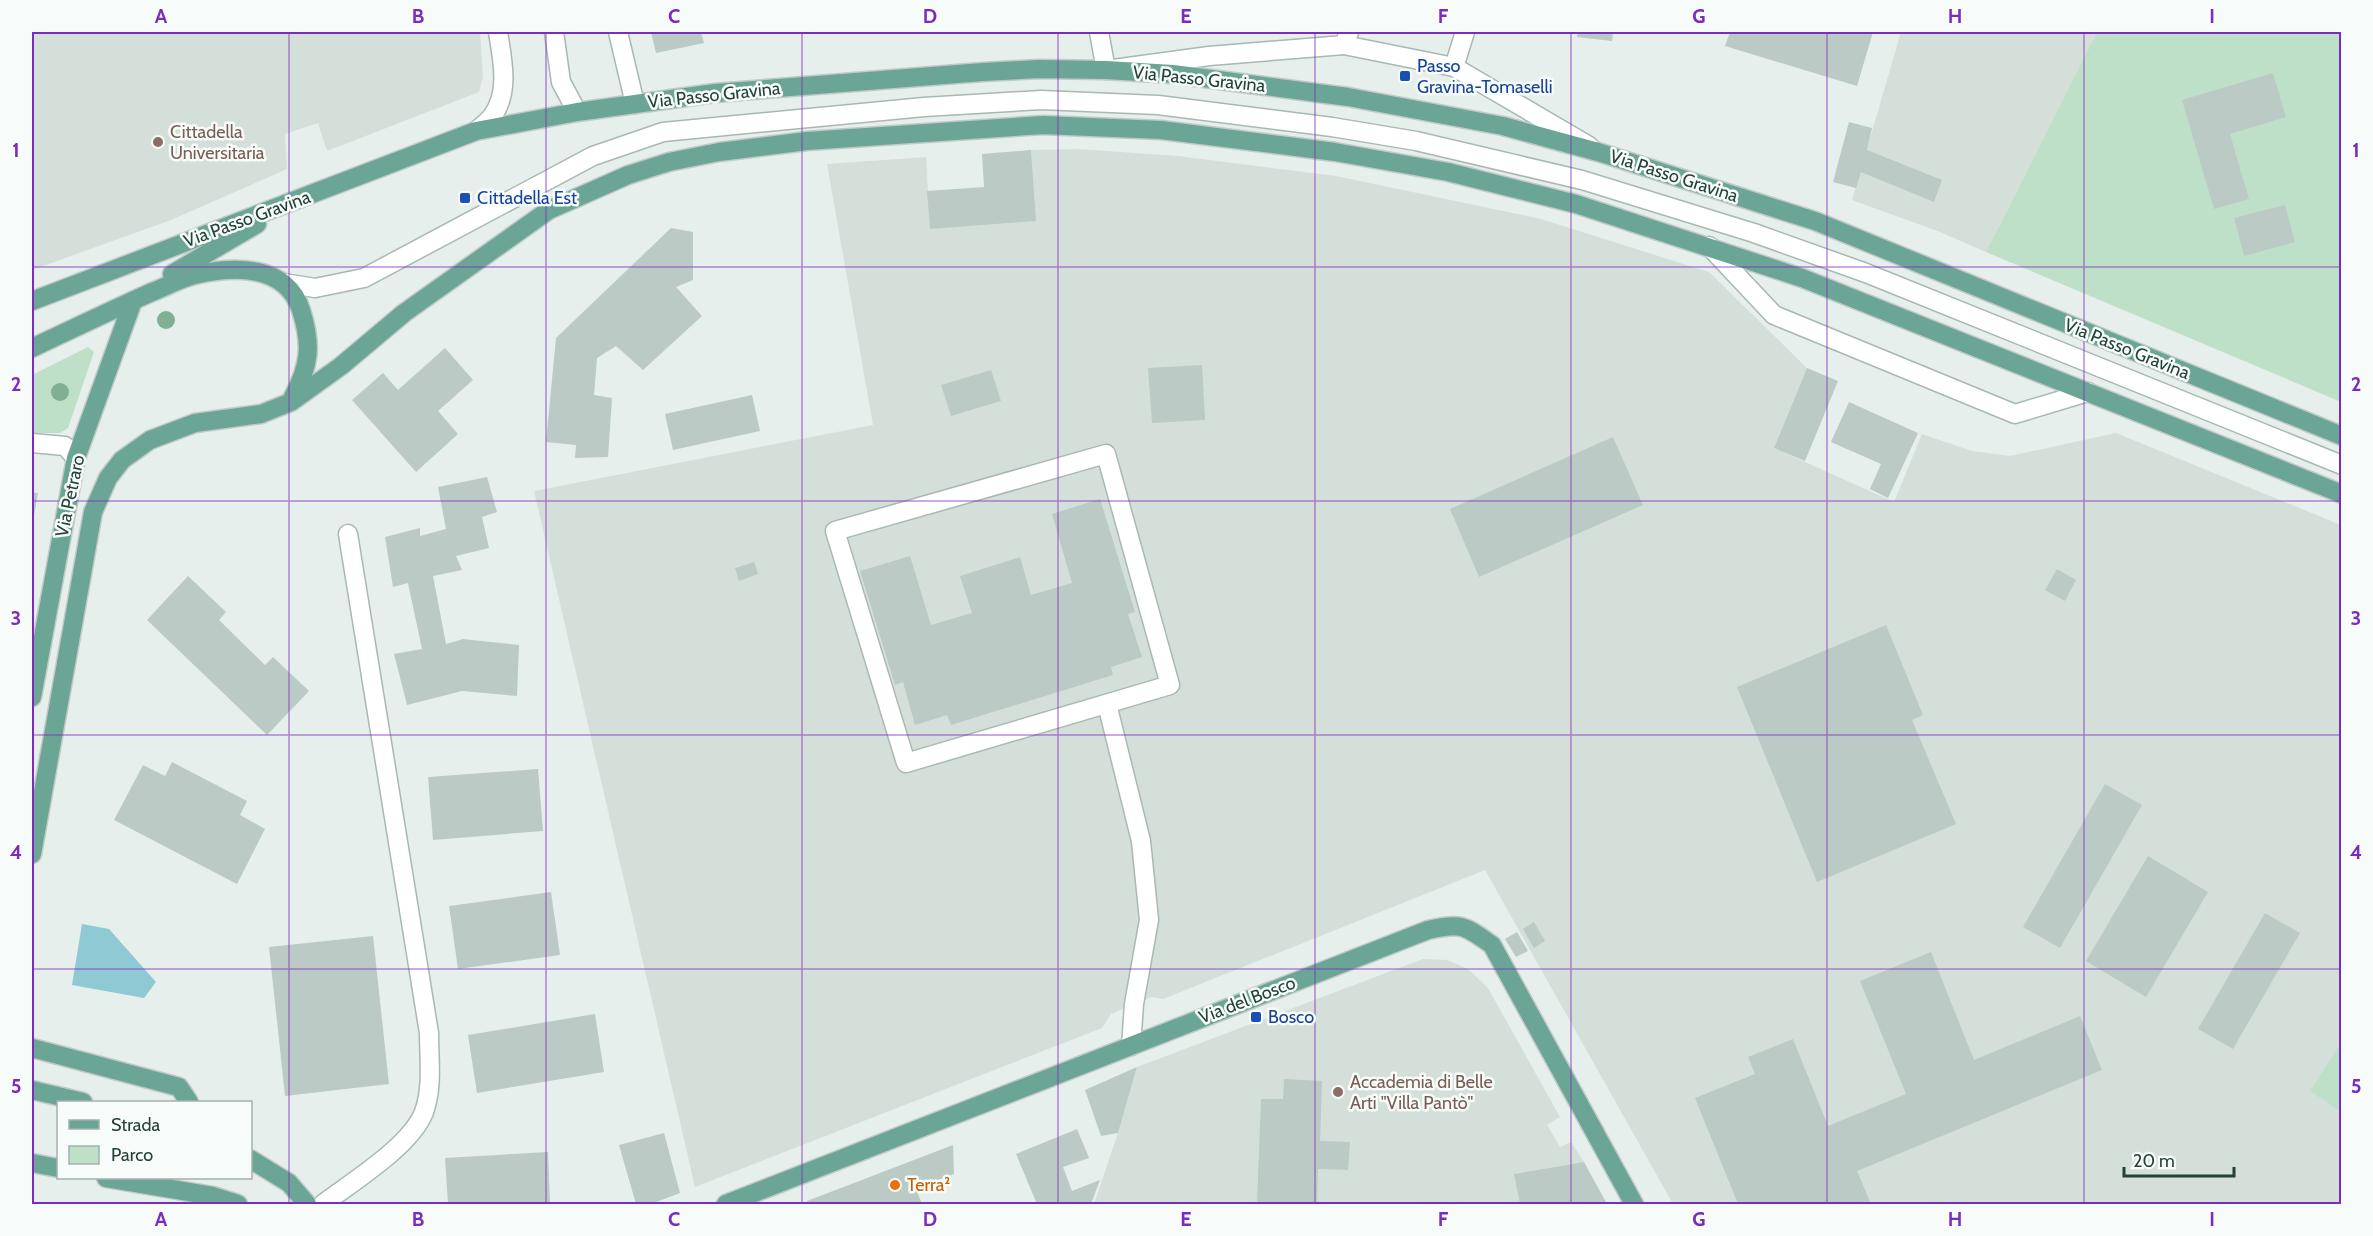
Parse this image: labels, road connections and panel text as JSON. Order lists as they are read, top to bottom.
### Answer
{
  "streets": {
    "main road": ["Via Passo Gravina", "Via Petraro", "Via del Bosco"]
  },
  "places": {
    "transit": ["Passo Gravina-Tomaselli", "Cittadella Est", "Bosco"],
    "other": ["Cittadella Universitaria", "Accademia di Belle Arti \"Villa Pantò\"", "Terra²"]
  },
  "legend": ["Strada", "Parco"],
  "scale_bar": "20 m",
  "grid": {
    "columns": [
      "A",
      "B",
      "C",
      "D",
      "E",
      "F",
      "G",
      "H",
      "I"
    ],
    "rows": [
      "1",
      "2",
      "3",
      "4",
      "5"
    ]
  }
}
